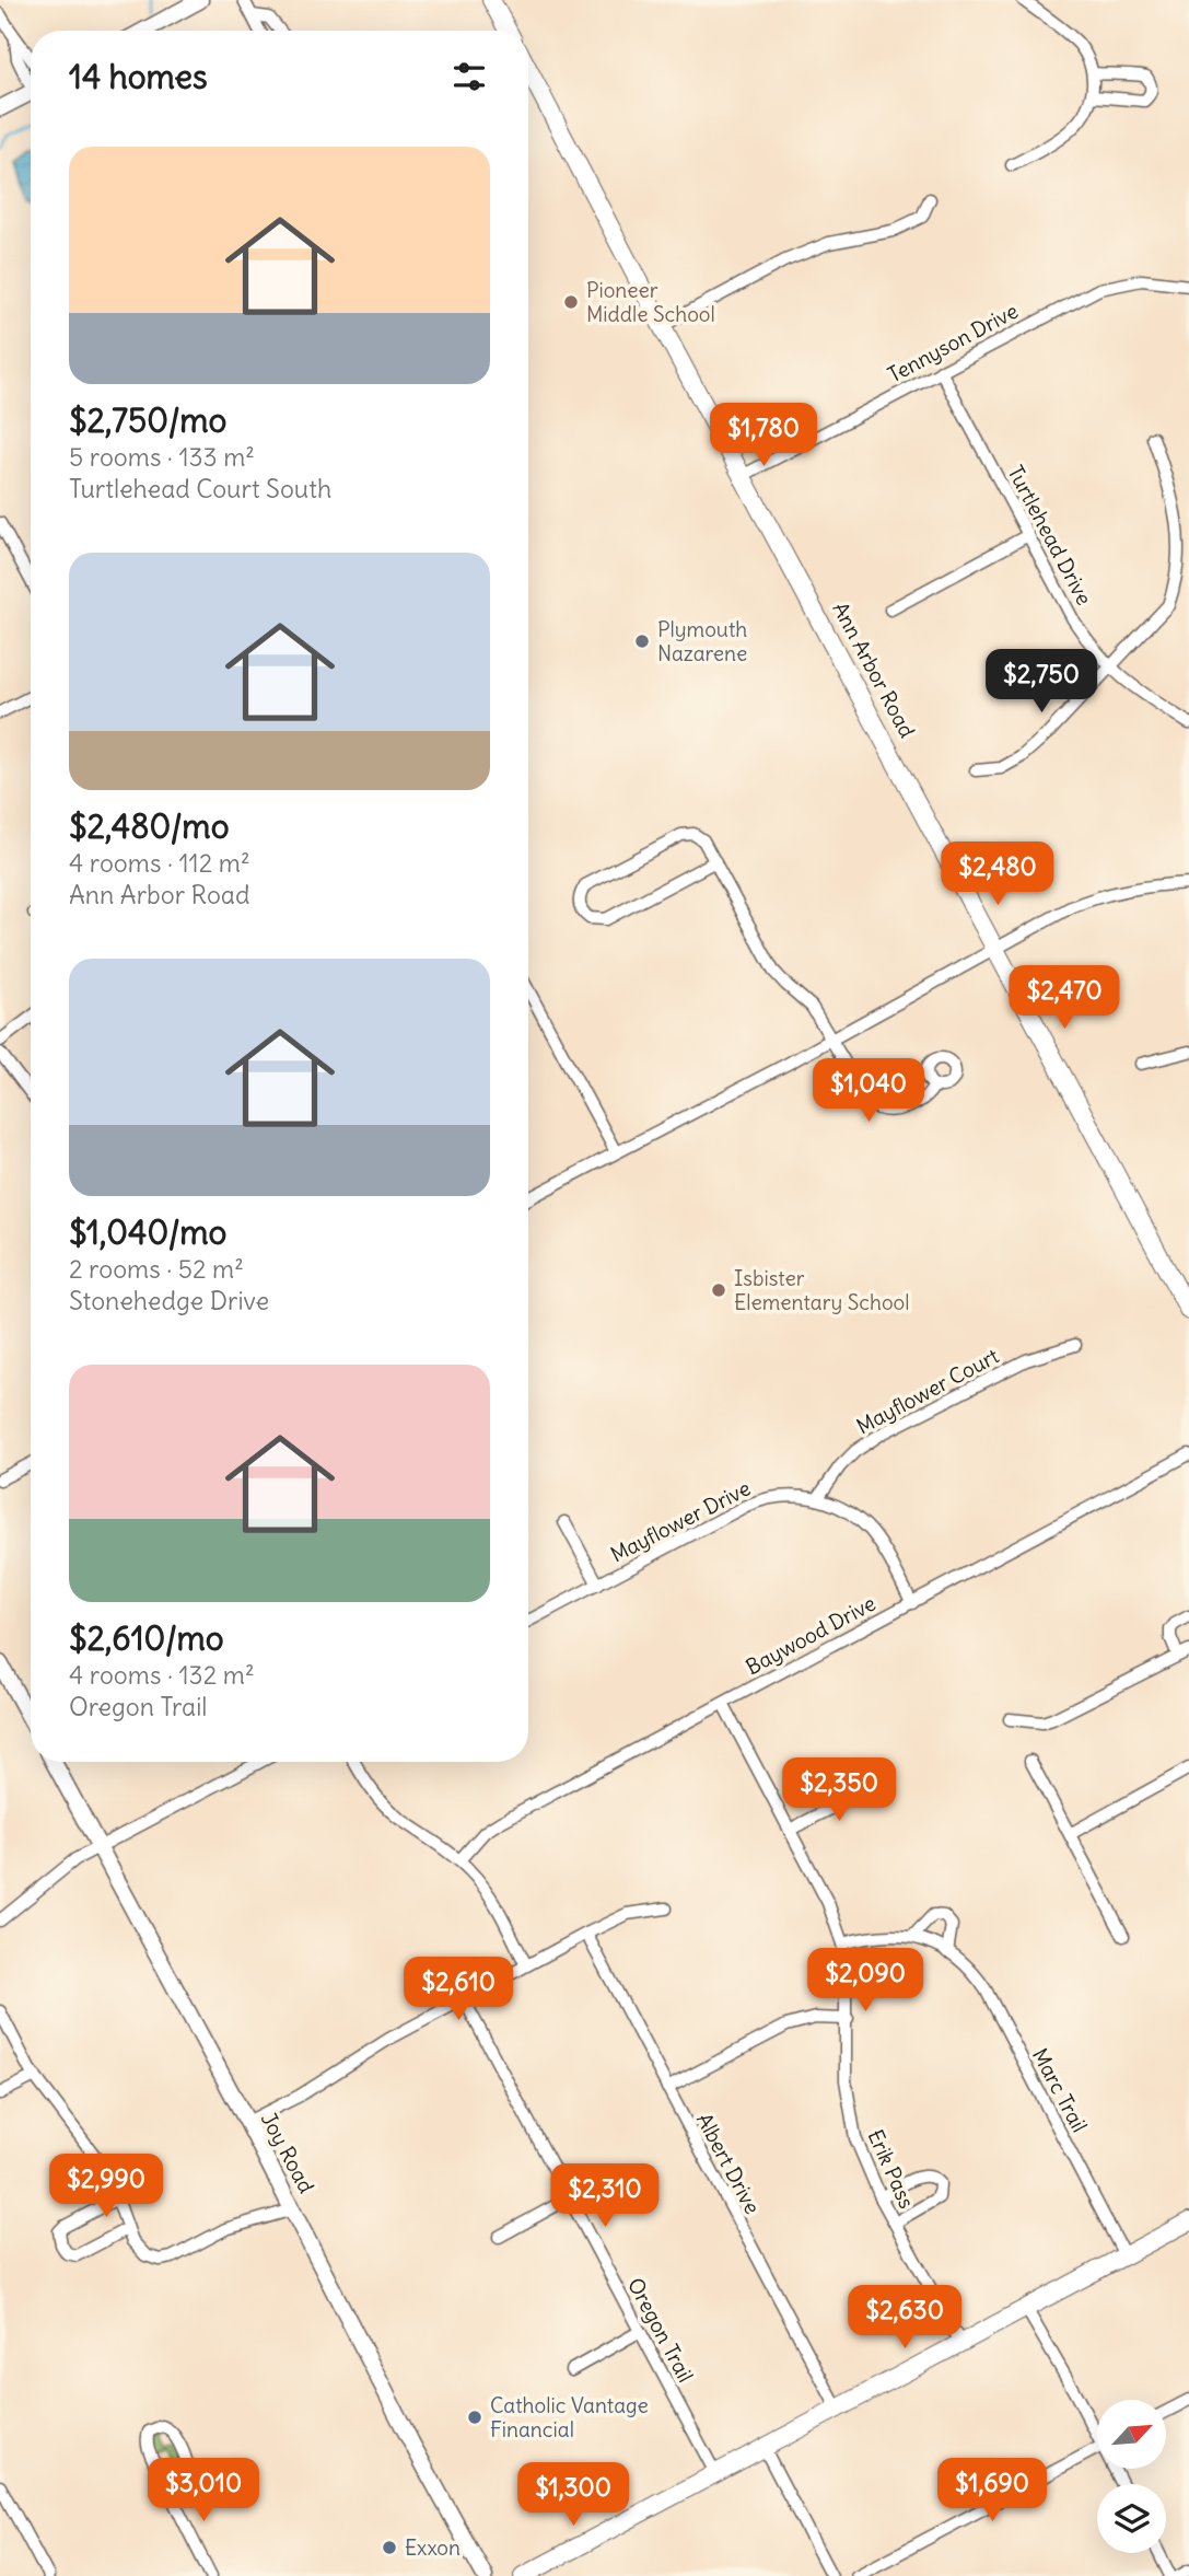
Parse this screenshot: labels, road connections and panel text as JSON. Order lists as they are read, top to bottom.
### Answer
{
  "streets": {
    "main road": ["Ann Arbor Road"],
    "street": [
      "Tennyson Drive",
      "Turtlehead Drive",
      "Mayflower Court",
      "Mayflower Drive",
      "Baywood Drive",
      "Marc Trail",
      "Joy Road",
      "Albert Drive",
      "Erik Pass",
      "Oregon Trail"
    ]
  },
  "crossings": [
    ["Tennyson Drive", "Turtlehead Drive"],
    ["Tennyson Drive", "Ann Arbor Road"],
    ["Mayflower Court", "Mayflower Drive"],
    ["Mayflower Drive", "Baywood Drive"],
    ["Baywood Drive", "Erik Pass"],
    ["Marc Trail", "Erik Pass"]
  ],
  "places": [
    "Pioneer Middle School",
    "Plymouth Nazarene",
    "Isbister Elementary School",
    "Catholic Vantage Financial",
    "Exxon"
  ],
  "north": "top right",
  "page": {
    "heading": "14 homes",
    "list": [
      {
        "name": "$2,750/mo",
        "note": "5 rooms · 133 m² · Turtlehead Court South"
      },
      {
        "name": "$2,480/mo",
        "note": "4 rooms · 112 m² · Ann Arbor Road"
      },
      {
        "name": "$1,040/mo",
        "note": "2 rooms · 52 m² · Stonehedge Drive"
      },
      {
        "name": "$2,610/mo",
        "note": "4 rooms · 132 m² · Oregon Trail"
      }
    ],
    "price": [
      "$1,780",
      "$2,750",
      "$2,480",
      "$2,470",
      "$1,040",
      "$2,350",
      "$2,090",
      "$2,610",
      "$2,990",
      "$2,310",
      "$2,630",
      "$3,010",
      "$1,690",
      "$1,300"
    ]
  }
}
